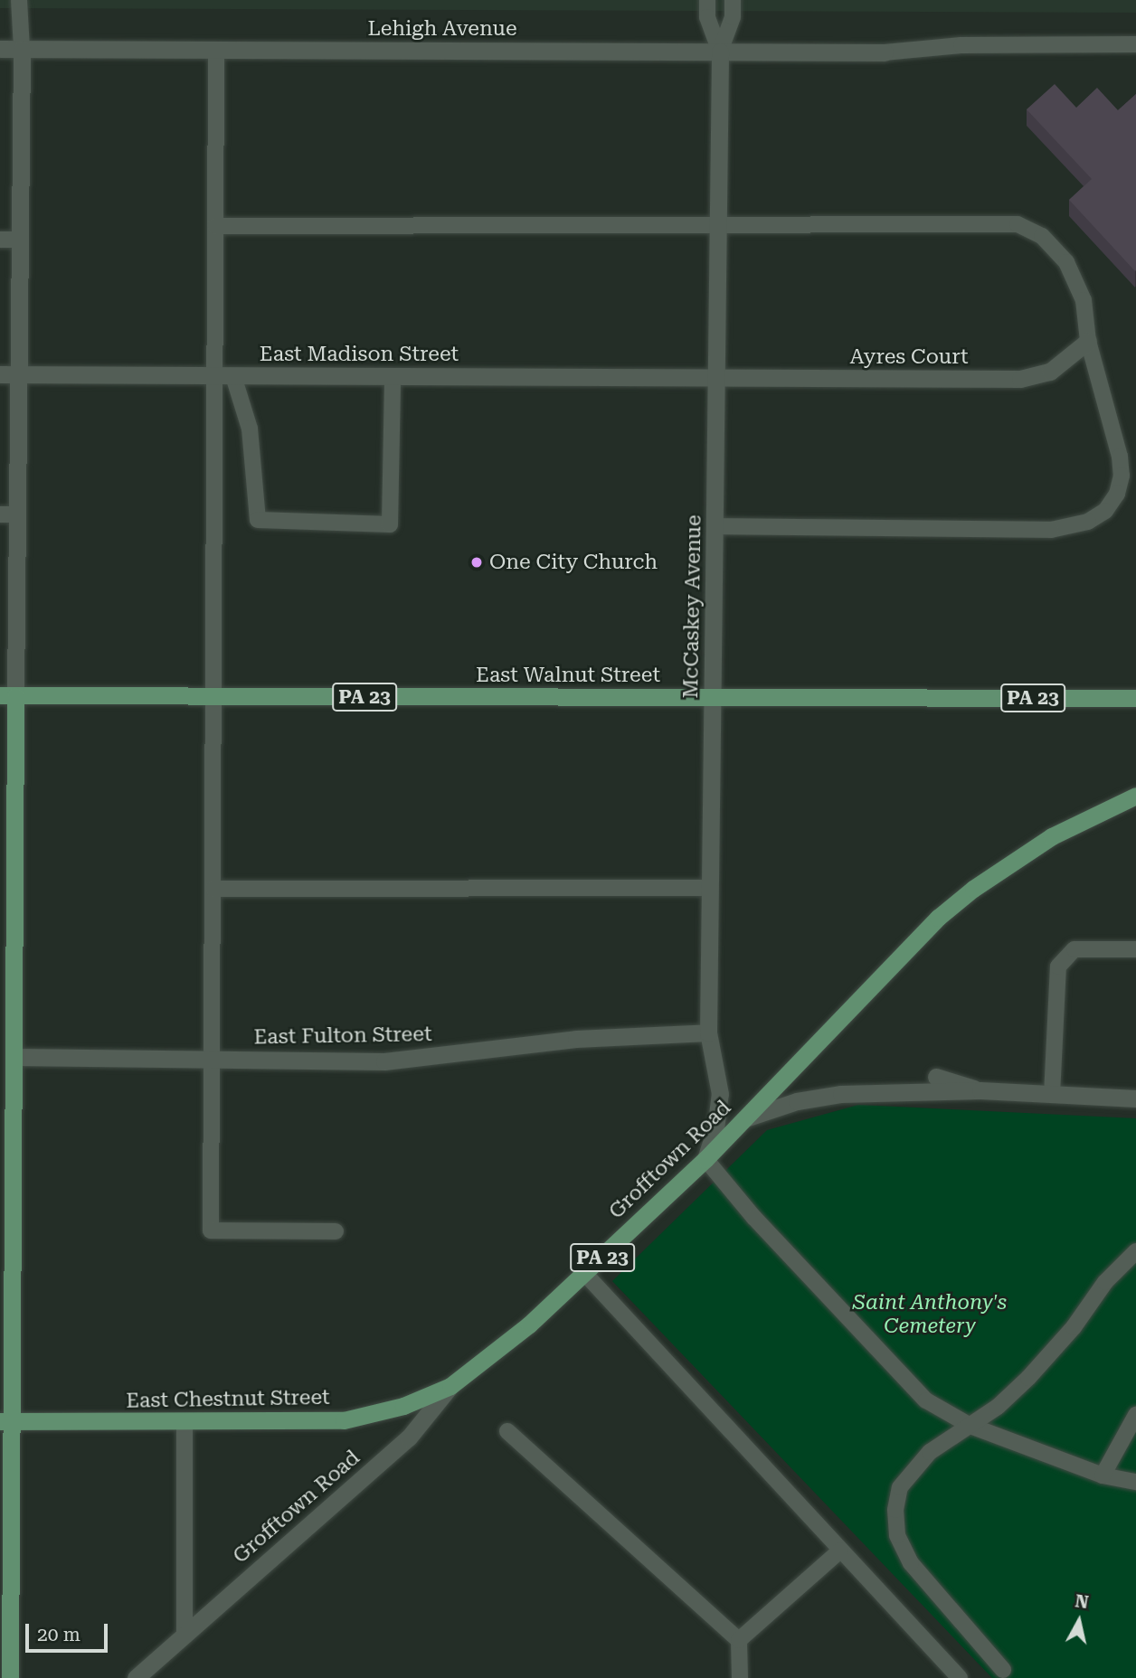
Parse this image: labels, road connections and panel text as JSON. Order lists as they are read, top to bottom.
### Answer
{
  "streets": {
    "main road": [
      "East Walnut Street",
      "PA 23",
      "Grofftown Road",
      "East Chestnut Street"
    ],
    "street": [
      "Lehigh Avenue",
      "East Madison Street",
      "Ayres Court",
      "McCaskey Avenue",
      "East Fulton Street"
    ]
  },
  "crossings": [
    ["Lehigh Avenue", "McCaskey Avenue"],
    ["East Madison Street", "Ayres Court"],
    ["East Madison Street", "McCaskey Avenue"],
    ["Ayres Court", "McCaskey Avenue"],
    ["McCaskey Avenue", "East Walnut Street"],
    ["McCaskey Avenue", "East Fulton Street"],
    ["McCaskey Avenue", "Grofftown Road"],
    ["Grofftown Road", "East Chestnut Street"]
  ],
  "parks": ["Saint Anthony's Cemetery"],
  "places": ["One City Church"],
  "scale_bar": "20 m",
  "north": "top"
}
